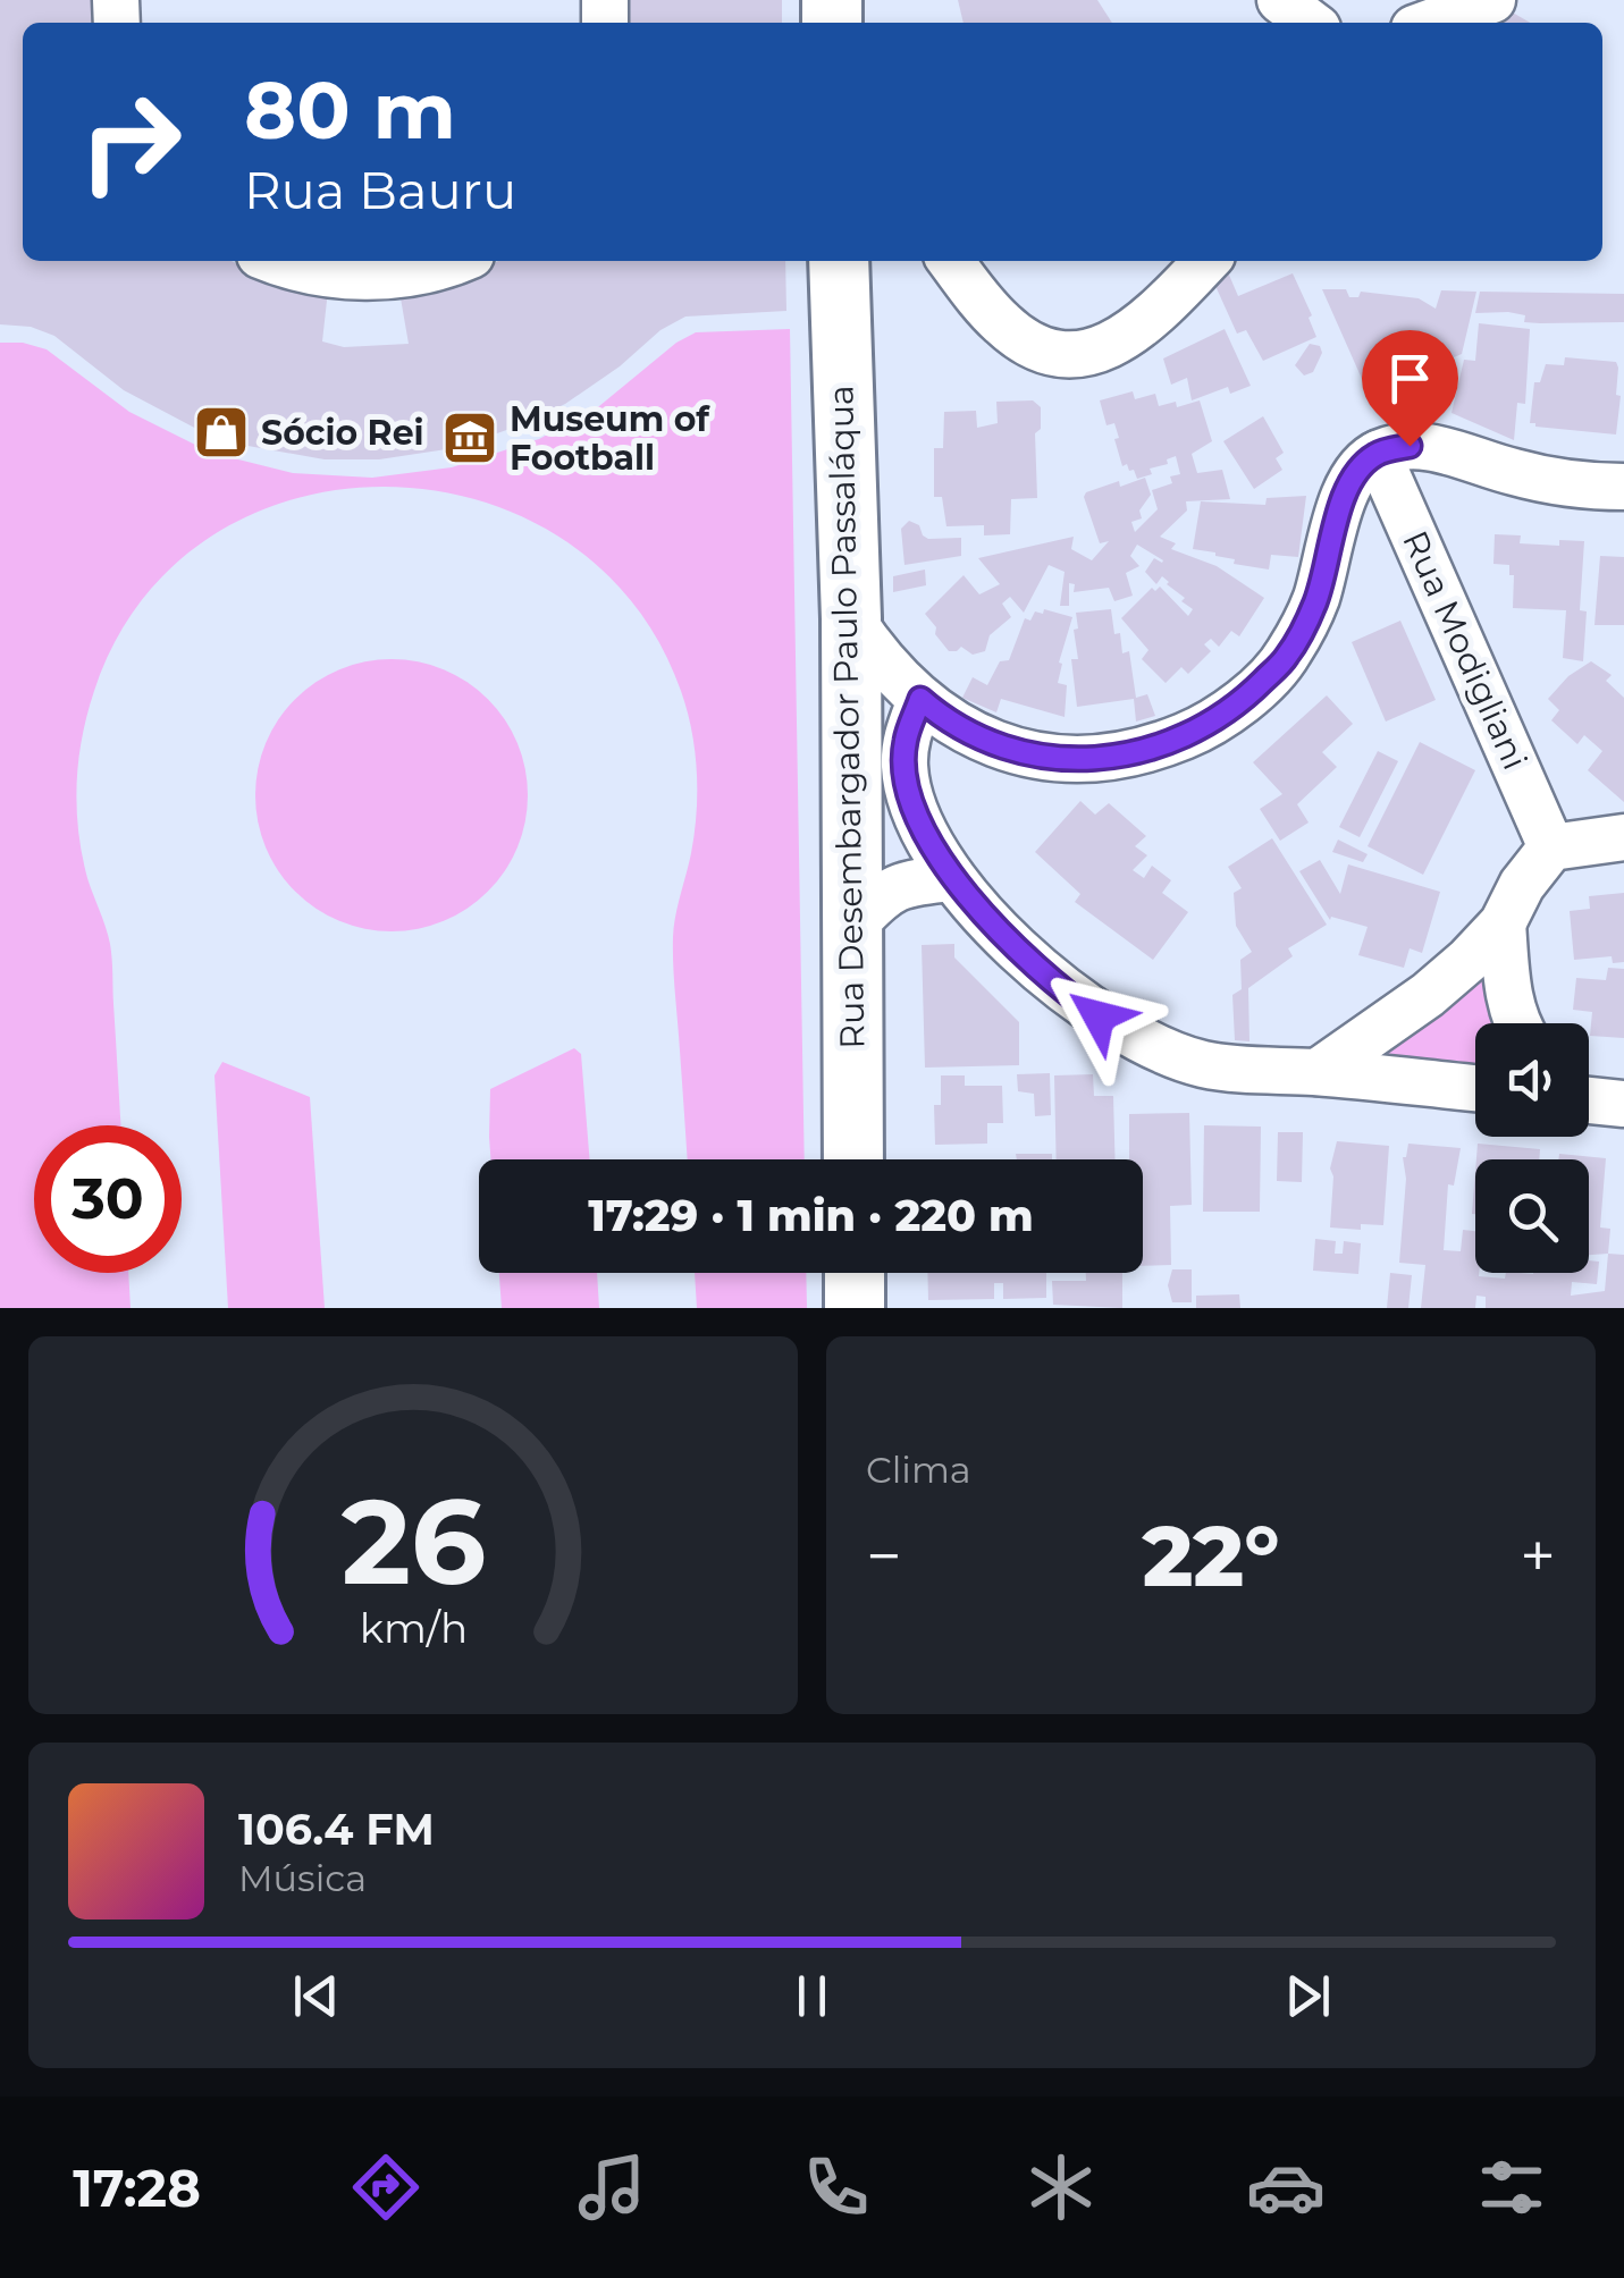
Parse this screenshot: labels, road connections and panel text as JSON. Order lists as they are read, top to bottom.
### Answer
{
  "streets": {
    "main road": ["Rua Desembargador Paulo Passaláqua"],
    "street": ["Rua Modigliani"]
  },
  "places": {
    "shop": ["Sócio Rei"],
    "museum": ["Museum of Football"]
  },
  "page": {
    "turn": ["80 m", "Rua Bauru"],
    "limit": "30",
    "trip": "17:29 · 1 min · 220 m",
    "tile": "Clima",
    "heat": ["−", "22°", "+"],
    "song": ["106.4 FM", "Música"],
    "tabs": "17:28",
    "gauge": ["26", "km/h"]
  }
}
